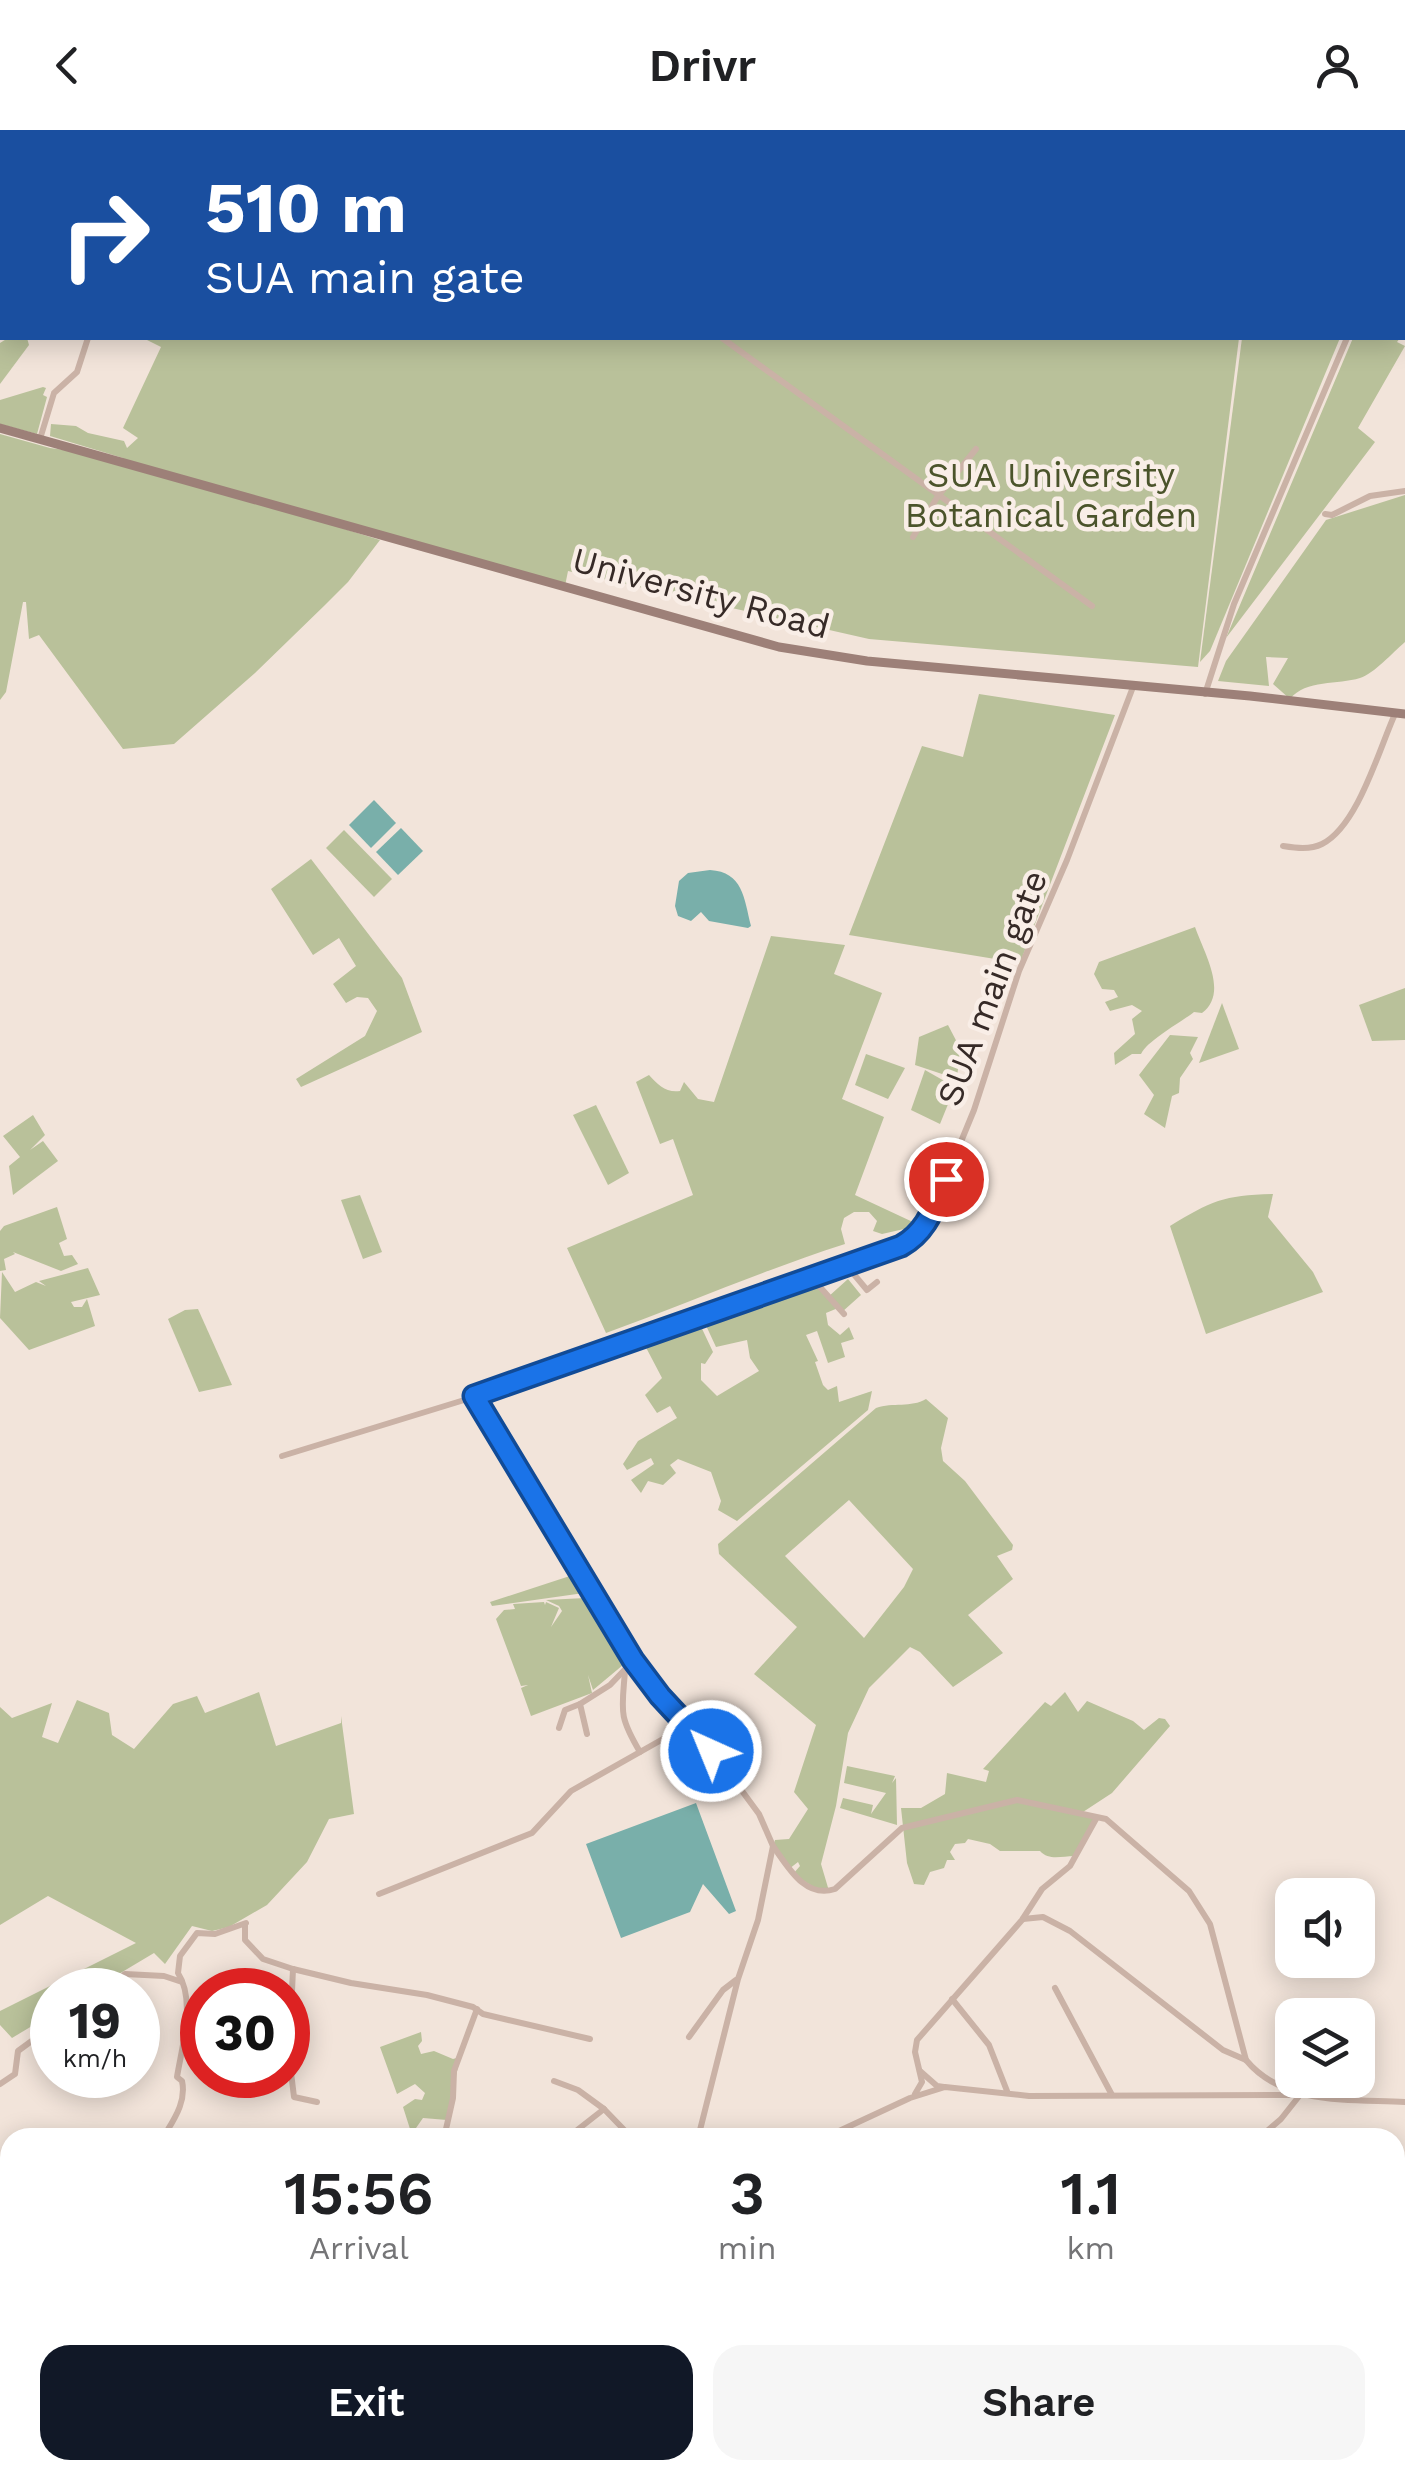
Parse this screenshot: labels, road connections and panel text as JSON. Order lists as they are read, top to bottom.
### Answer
{
  "streets": {
    "main road": ["University Road"],
    "street": ["SUA main gate"]
  },
  "crossings": [
    ["University Road", "SUA main gate"]
  ],
  "parks": ["SUA University Botanical Garden"],
  "page": {
    "header": "Drivr",
    "turn": ["510 m", "SUA main gate"],
    "speed": "19 km/h",
    "limit": "30",
    "eta": [
      "15:56",
      "Arrival",
      "3",
      "min",
      "1.1",
      "km"
    ],
    "buttons": ["Exit", "Share"]
  }
}
